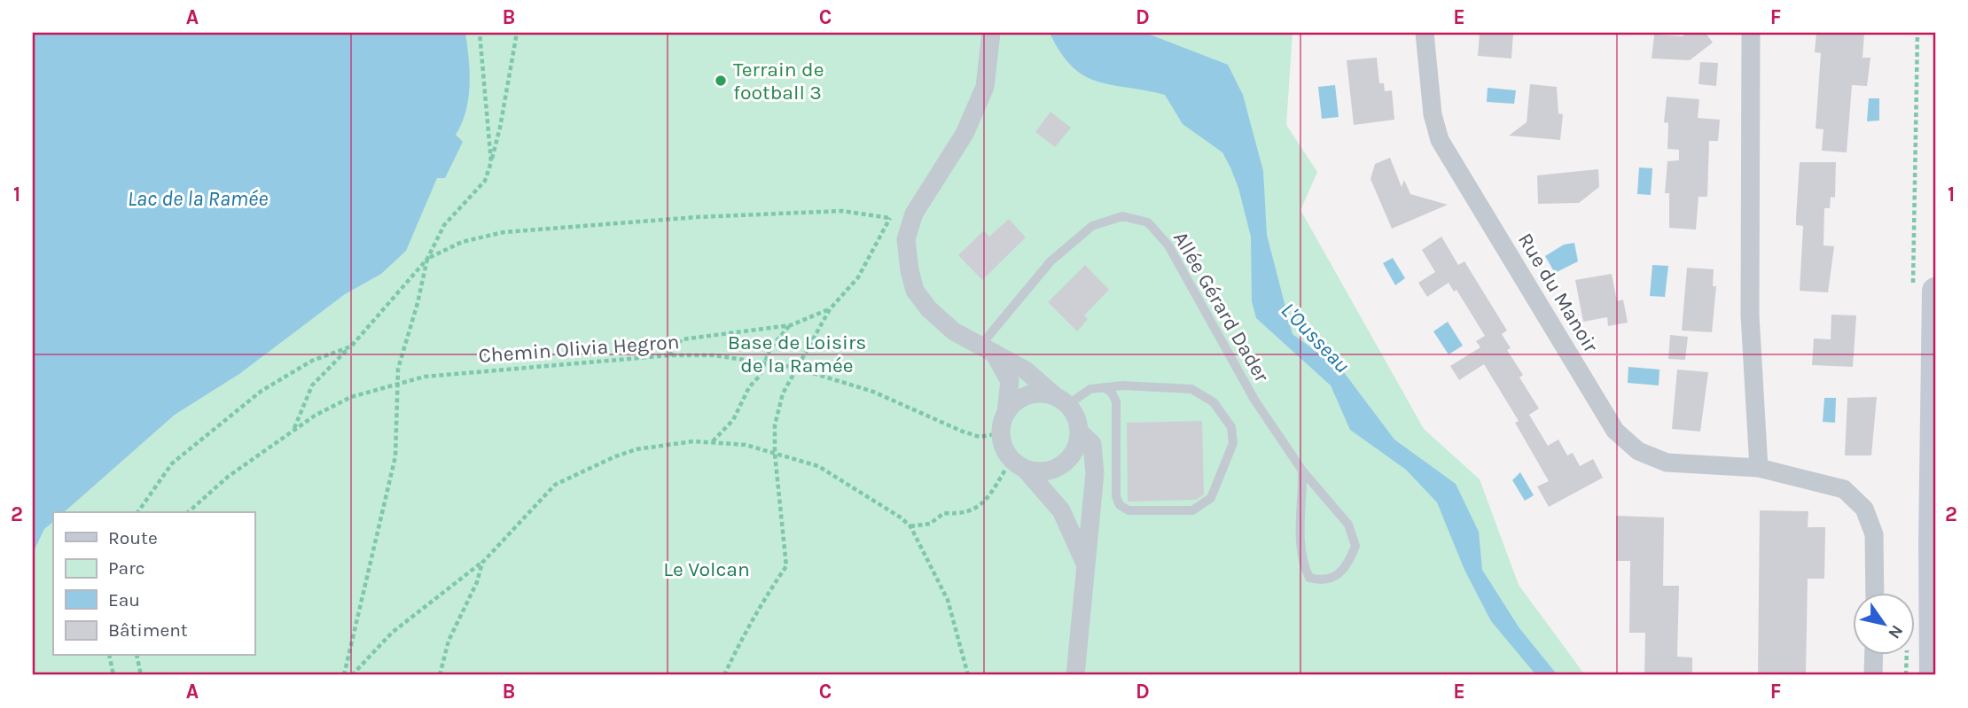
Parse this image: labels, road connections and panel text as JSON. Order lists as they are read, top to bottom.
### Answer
{
  "streets": {
    "street": ["Rue du Manoir"],
    "lane": ["Allée Gérard Dader"],
    "path": ["Chemin Olivia Hegron"]
  },
  "water": ["Lac de la Ramée", "L'Ousseau"],
  "parks": ["Base de Loisirs de la Ramée", "Le Volcan"],
  "places": ["Terrain de football 3"],
  "legend": [
    "Route",
    "Parc",
    "Eau",
    "Bâtiment"
  ],
  "north": "bottom right",
  "grid": {
    "columns": [
      "A",
      "B",
      "C",
      "D",
      "E",
      "F"
    ],
    "rows": ["1", "2"]
  }
}
